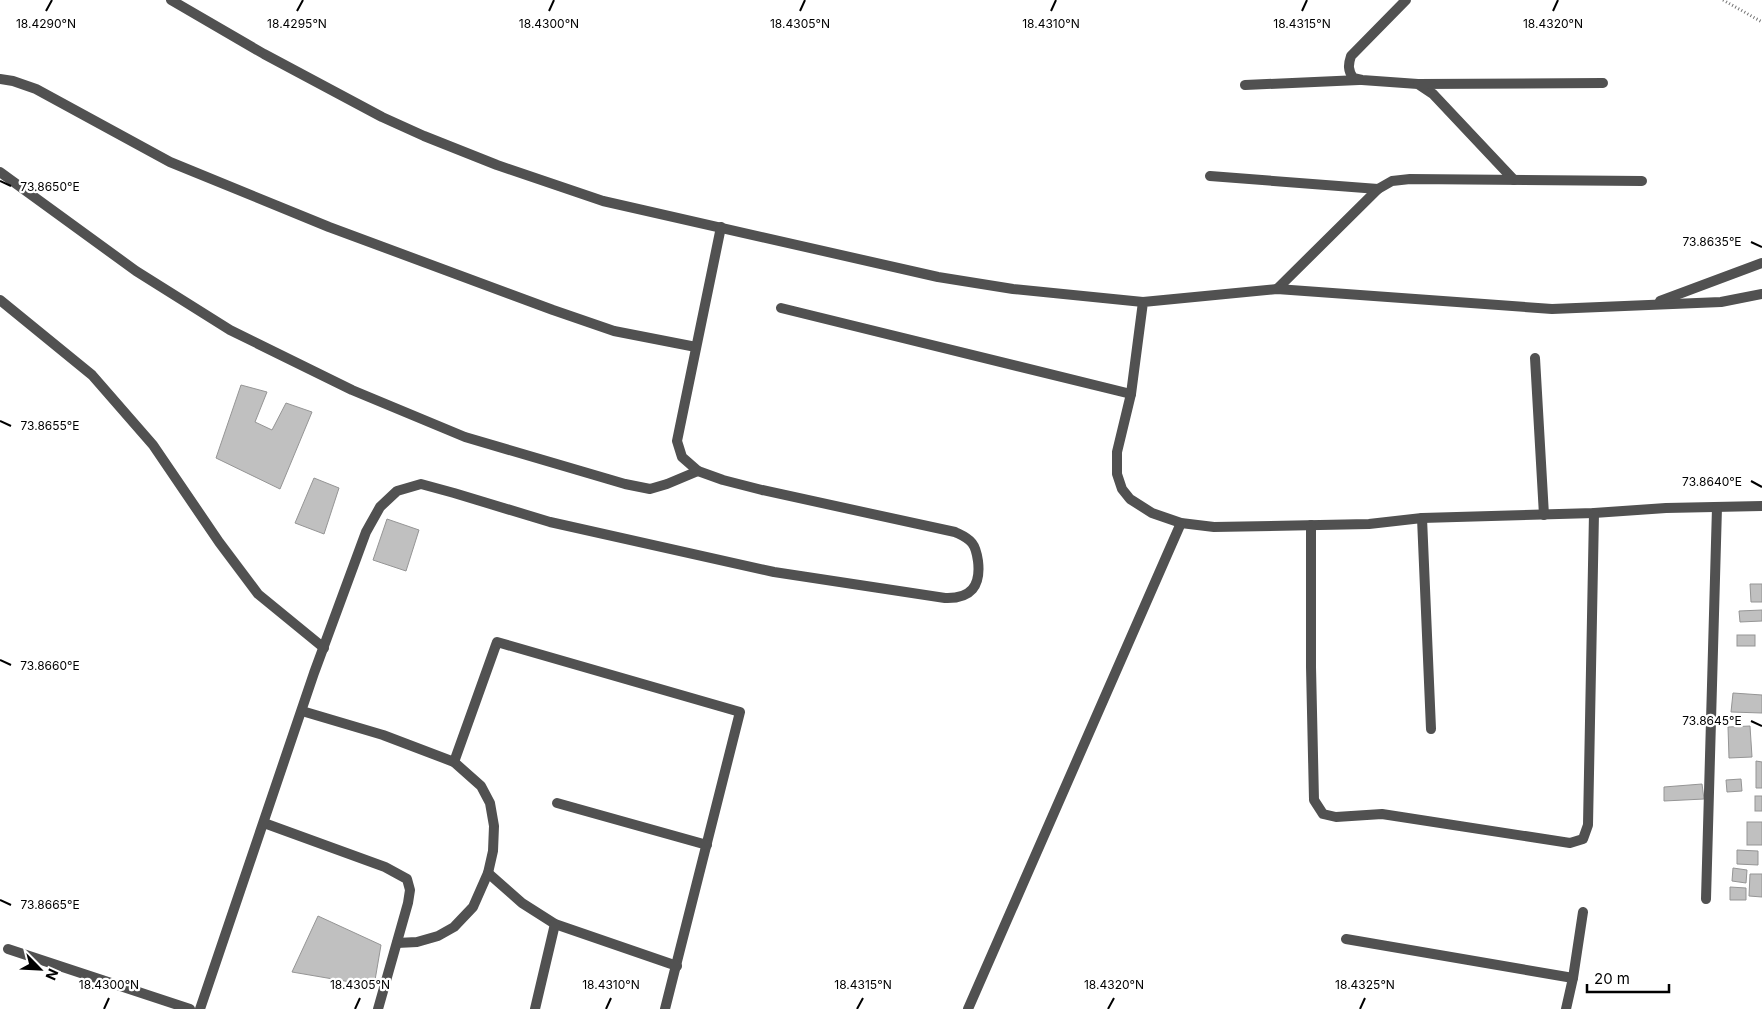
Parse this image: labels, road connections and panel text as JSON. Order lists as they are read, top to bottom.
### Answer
{
  "scale_bar": "20 m",
  "north": "bottom right",
  "coordinates": [
    "18.4290°N",
    "18.4295°N",
    "18.4300°N",
    "18.4305°N",
    "18.4310°N",
    "18.4315°N",
    "18.4320°N",
    "73.8650°E",
    "73.8635°E",
    "73.8655°E",
    "73.8640°E",
    "73.8660°E",
    "73.8645°E",
    "73.8665°E",
    "18.4325°N"
  ]
}
